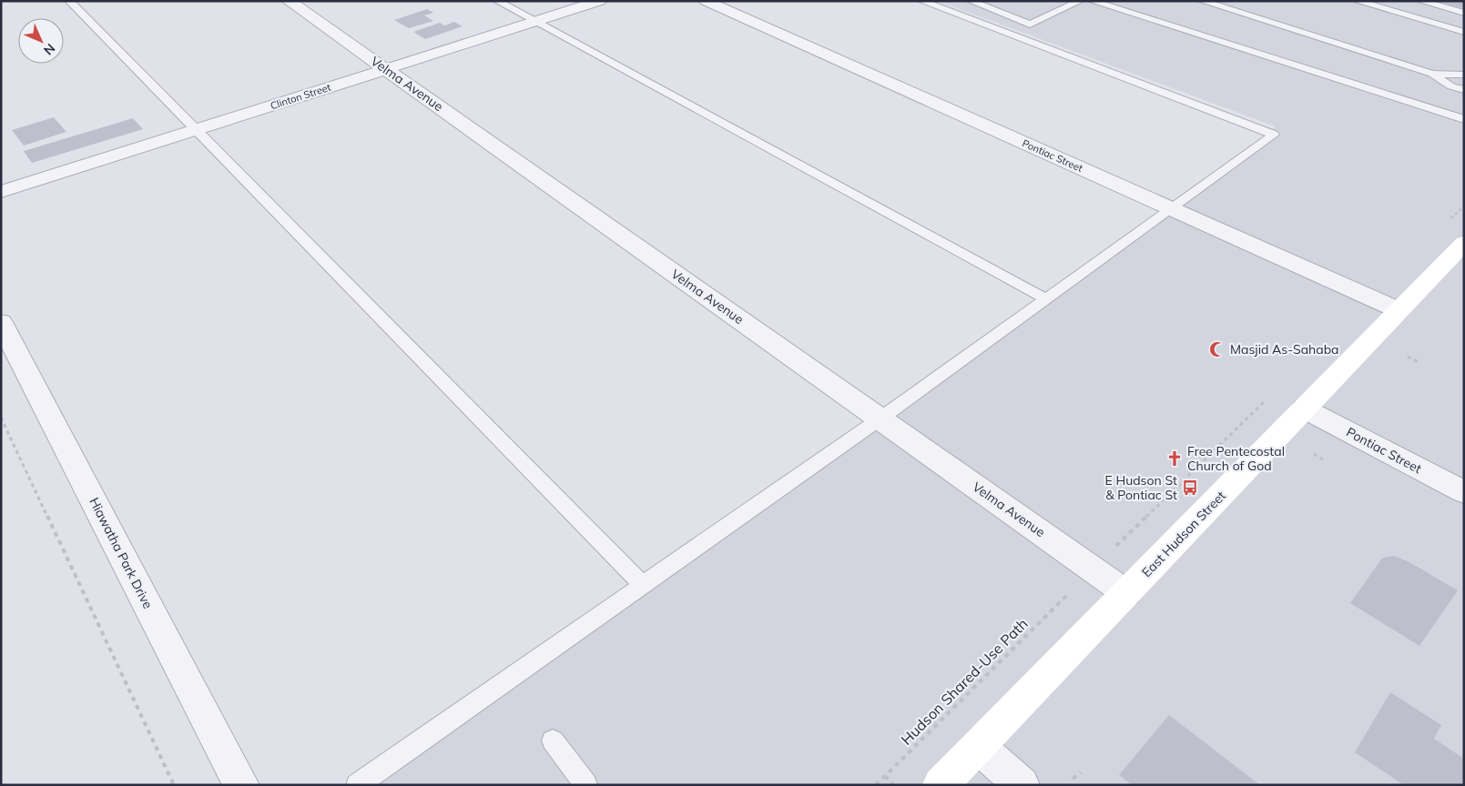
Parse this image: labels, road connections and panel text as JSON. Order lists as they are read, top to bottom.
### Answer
{
  "streets": {
    "main road": ["East Hudson Street"],
    "street": [
      "Velma Avenue",
      "Clinton Street",
      "Pontiac Street",
      "Hiawatha Park Drive"
    ],
    "path": ["Hudson Shared-Use Path"]
  },
  "crossings": [
    ["Velma Avenue", "Clinton Street"],
    ["Velma Avenue", "East Hudson Street"],
    ["Pontiac Street", "East Hudson Street"]
  ],
  "places": {
    "mosque": ["Masjid As-Sahaba"],
    "church": ["Free Pentecostal Church of God"],
    "bus stop": ["E Hudson St & Pontiac St"]
  },
  "north": "bottom right"
}
